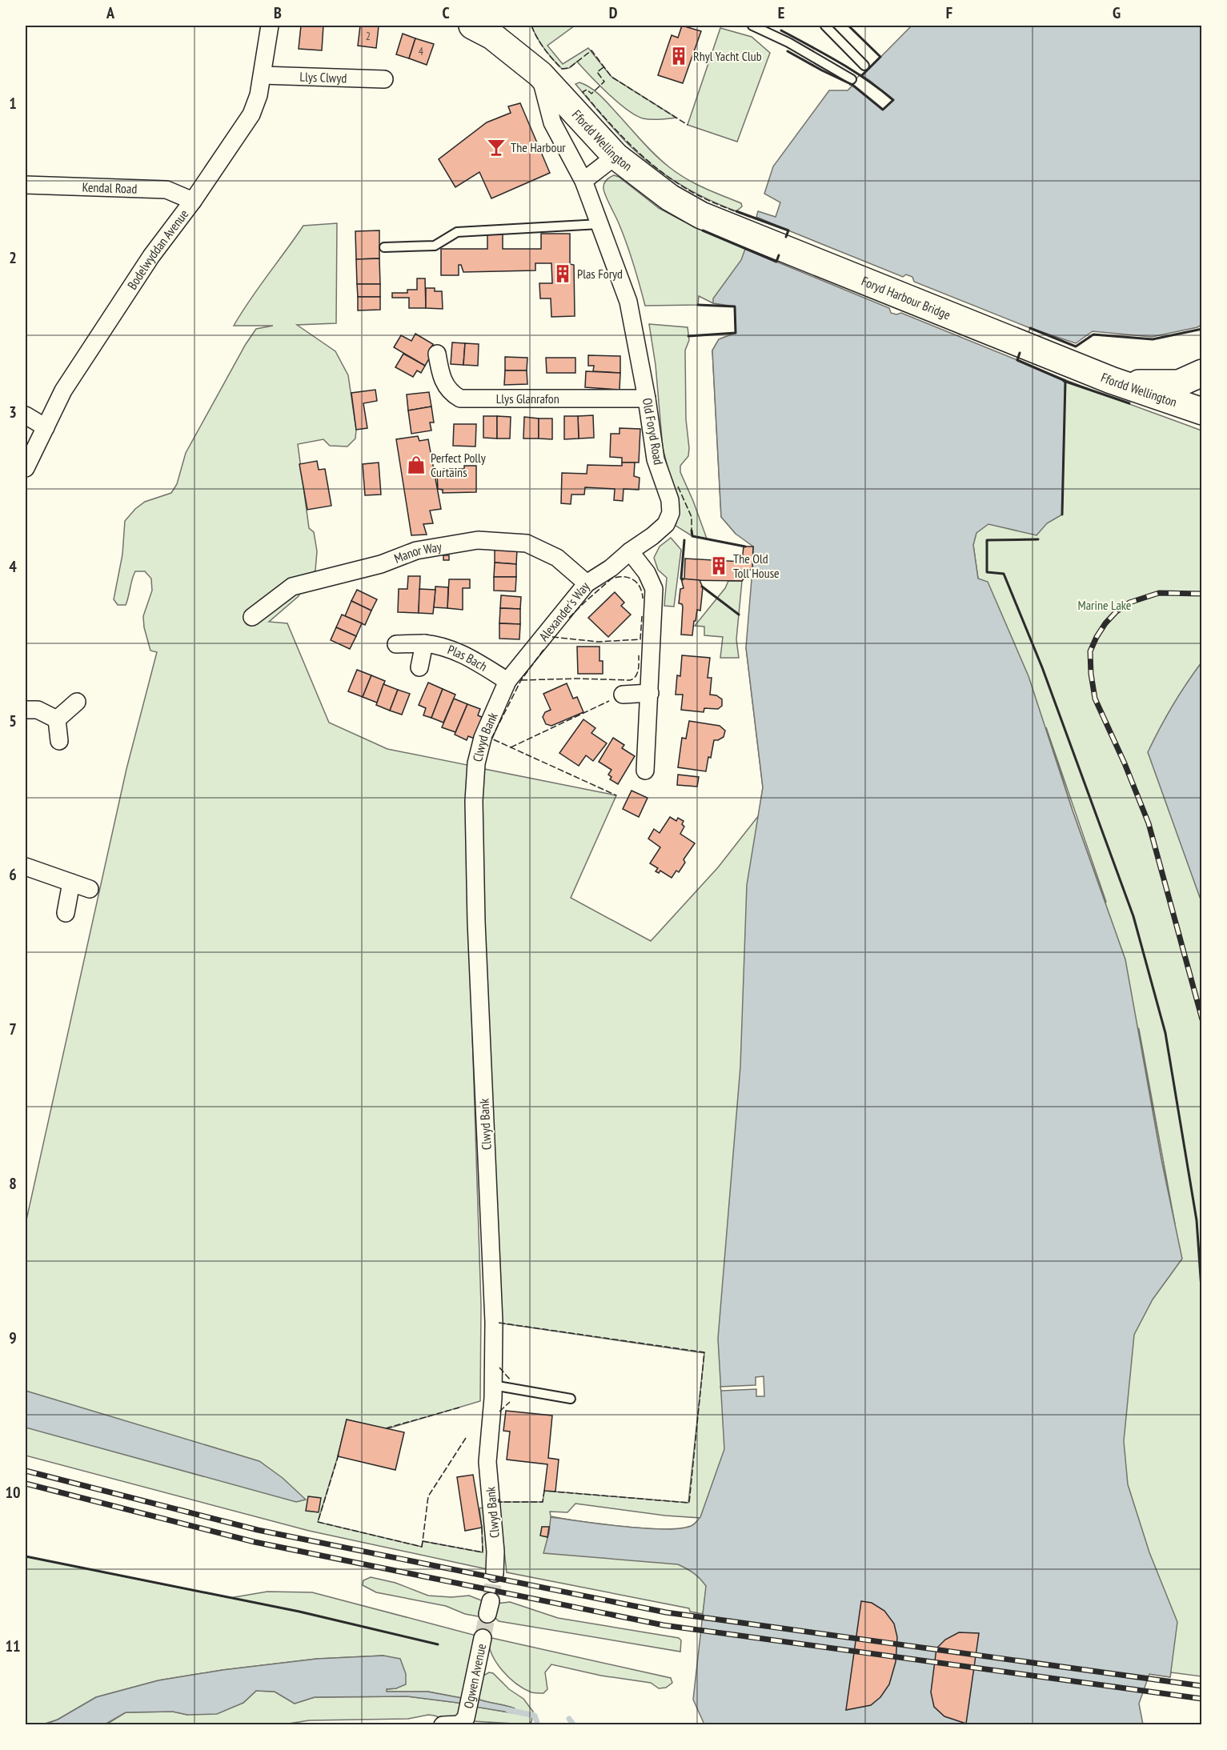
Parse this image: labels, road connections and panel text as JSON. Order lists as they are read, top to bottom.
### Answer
{
  "streets": {
    "main road": ["Ffordd Wellington", "Foryd Harbour Bridge"],
    "street": [
      "Llys Clwyd",
      "Kendal Road",
      "Bodelwyddan Avenue",
      "Llys Glanrafon",
      "Old Foryd Road",
      "Manor Way",
      "Alexander's Way",
      "Plas Bach",
      "Clwyd Bank",
      "Ogwen Avenue"
    ]
  },
  "crossings": [
    ["Llys Clwyd", "Bodelwyddan Avenue"],
    ["Ffordd Wellington", "Foryd Harbour Bridge"],
    ["Ffordd Wellington", "Old Foryd Road"],
    ["Kendal Road", "Bodelwyddan Avenue"],
    ["Llys Glanrafon", "Old Foryd Road"],
    ["Old Foryd Road", "Alexander's Way"],
    ["Manor Way", "Alexander's Way"],
    ["Alexander's Way", "Plas Bach"],
    ["Alexander's Way", "Clwyd Bank"],
    ["Plas Bach", "Clwyd Bank"]
  ],
  "parks": ["Marine Lake"],
  "places": {
    "building": ["Rhyl Yacht Club", "Plas Foryd", "The Old Toll House"],
    "bar": ["The Harbour"],
    "shop": ["Perfect Polly Curtains"]
  },
  "house_numbers": ["2", "4"],
  "grid": {
    "columns": [
      "A",
      "B",
      "C",
      "D",
      "E",
      "F",
      "G"
    ],
    "rows": [
      "1",
      "2",
      "3",
      "4",
      "5",
      "6",
      "7",
      "8",
      "9",
      "10",
      "11"
    ]
  }
}
